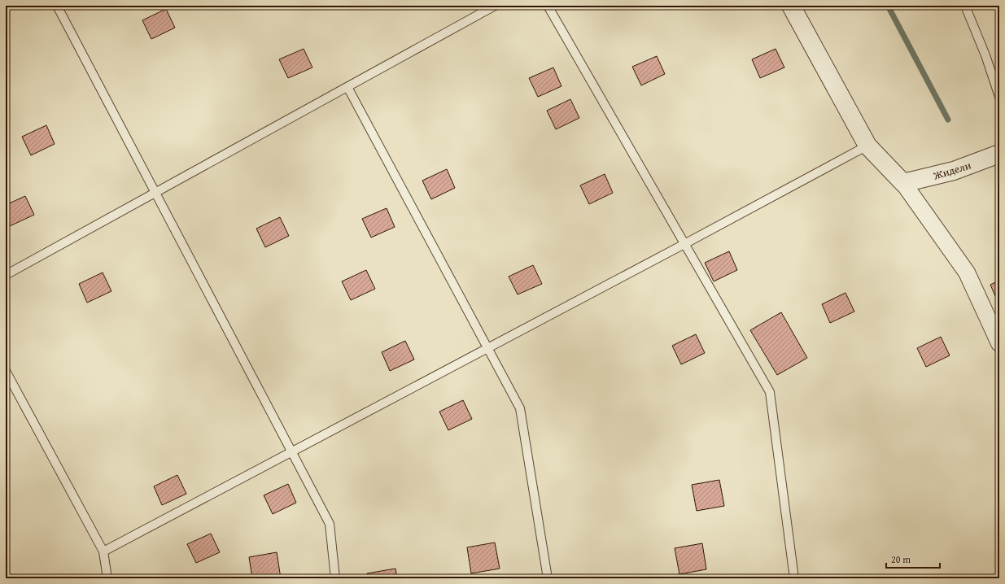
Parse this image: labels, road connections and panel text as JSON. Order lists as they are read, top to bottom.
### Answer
{
  "streets": {
    "street": ["Жидели"]
  },
  "scale_bar": "20 m"
}
